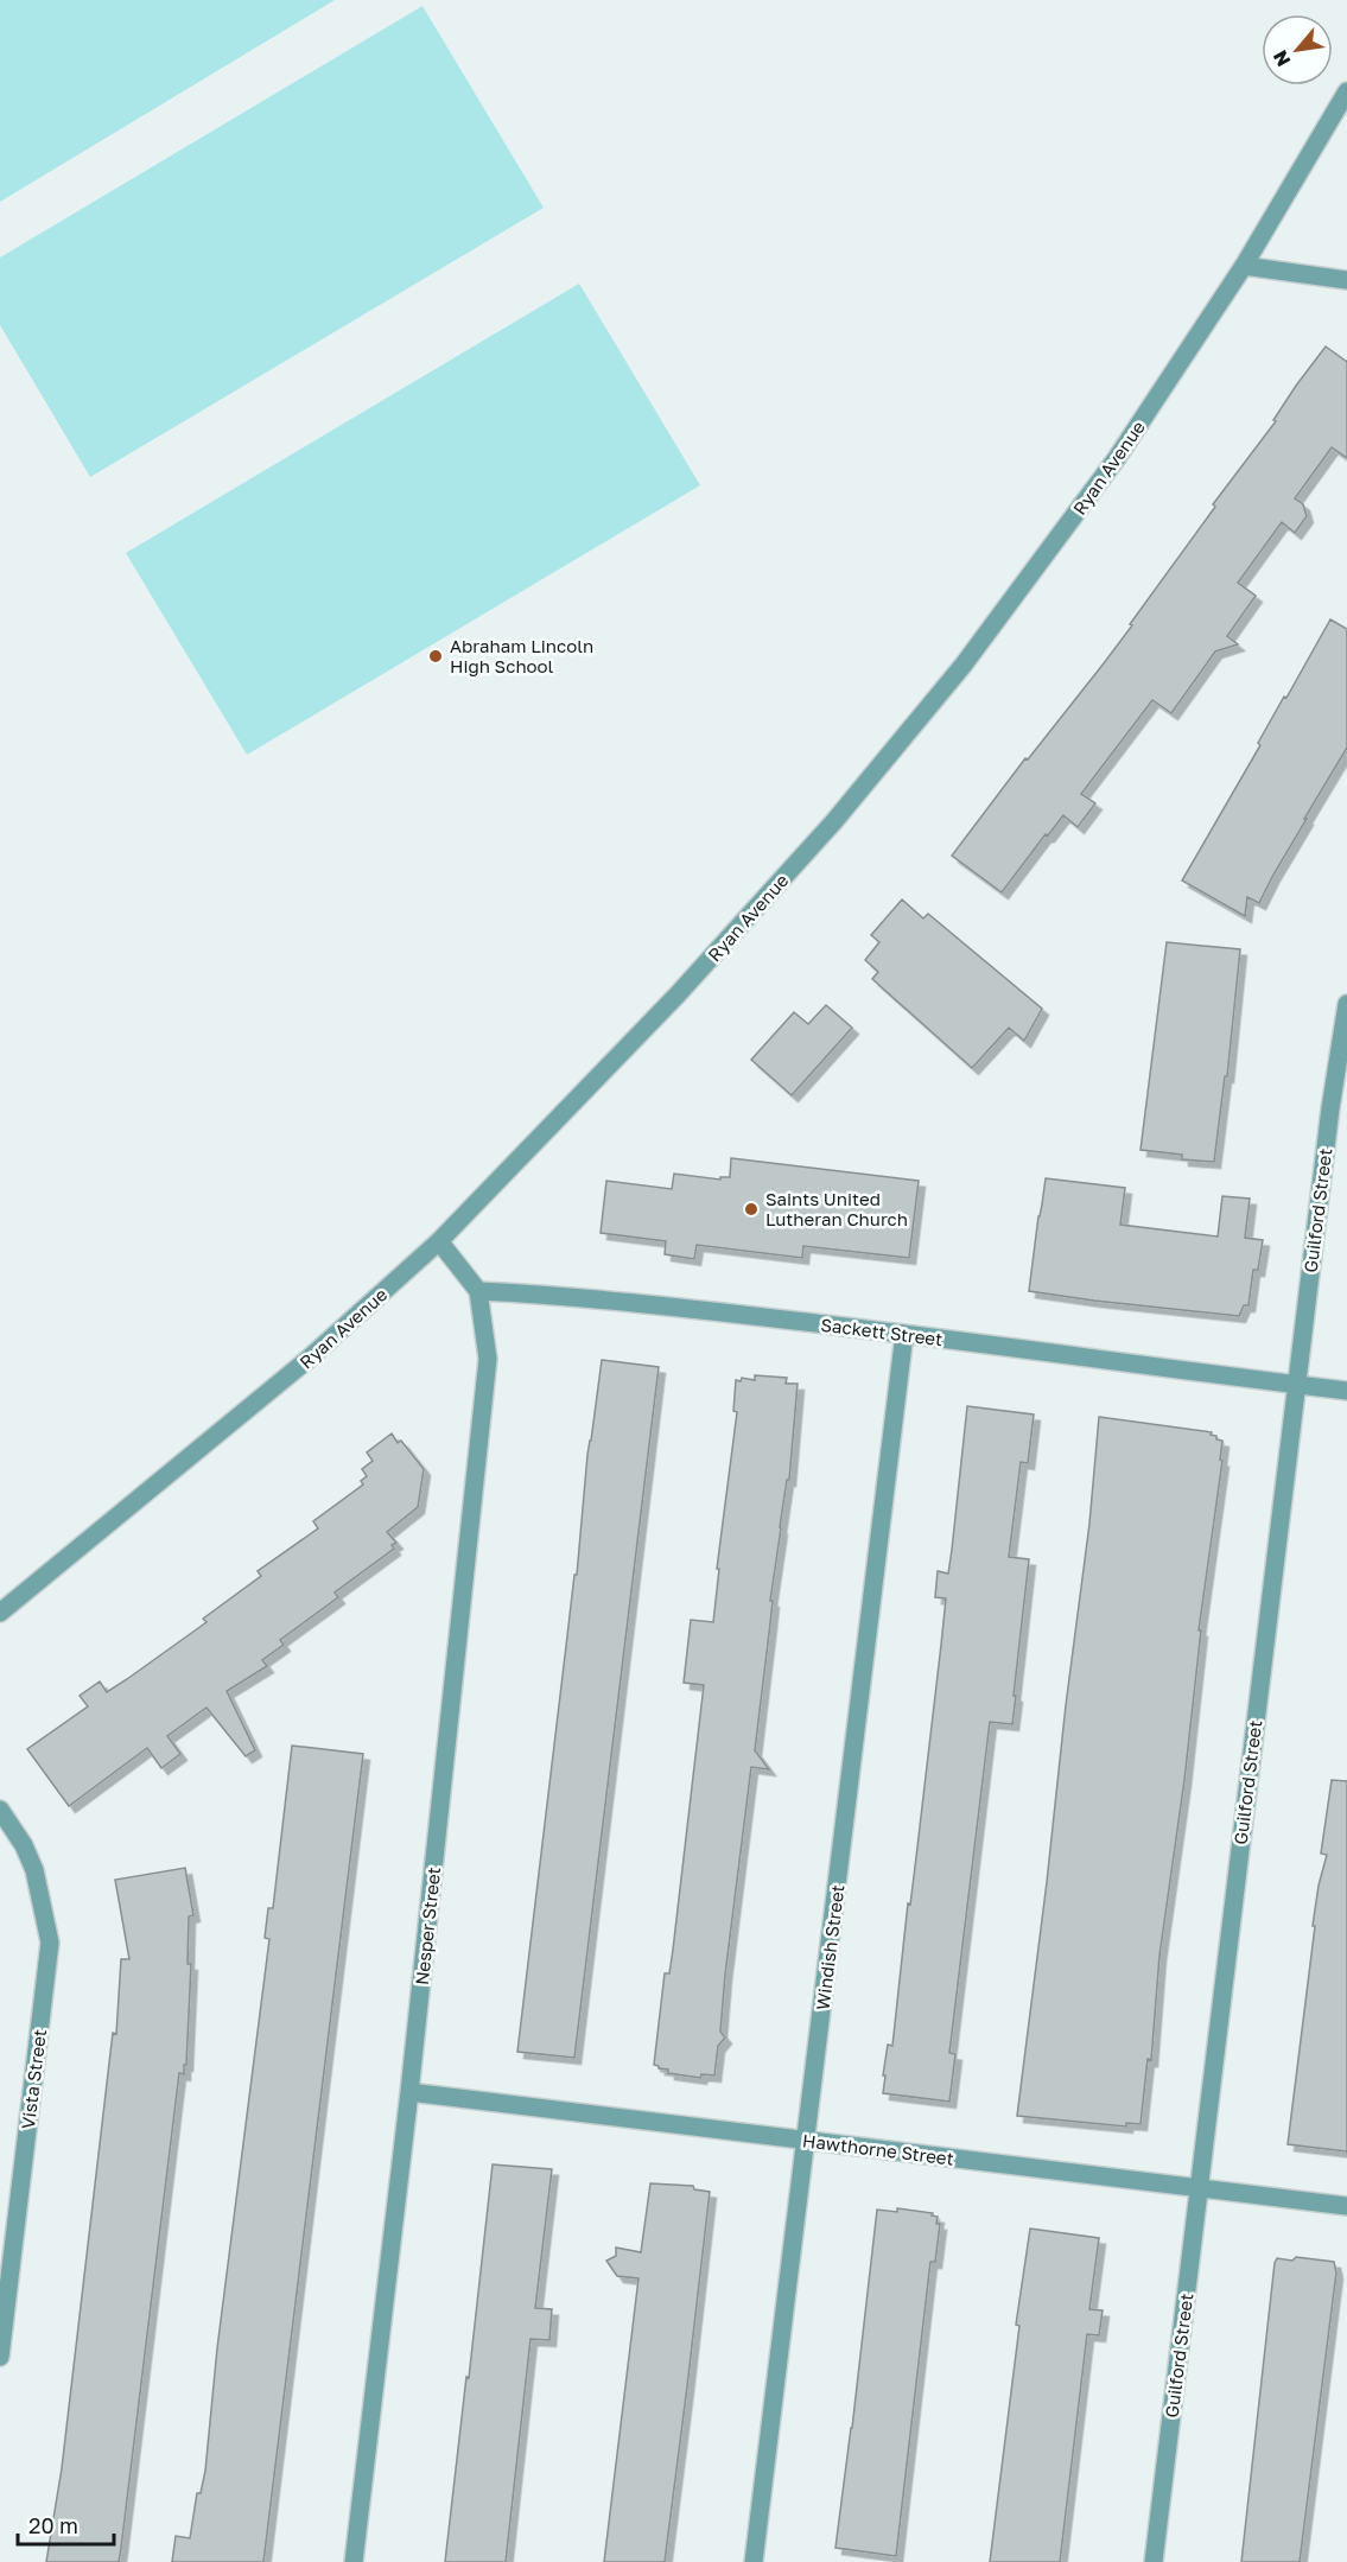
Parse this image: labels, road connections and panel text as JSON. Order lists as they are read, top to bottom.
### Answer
{
  "streets": {
    "street": [
      "Ryan Avenue",
      "Guilford Street",
      "Sackett Street",
      "Nesper Street",
      "Windish Street",
      "Vista Street",
      "Hawthorne Street"
    ]
  },
  "crossings": [
    ["Guilford Street", "Sackett Street"],
    ["Guilford Street", "Hawthorne Street"],
    ["Sackett Street", "Nesper Street"],
    ["Sackett Street", "Windish Street"],
    ["Nesper Street", "Hawthorne Street"],
    ["Windish Street", "Hawthorne Street"]
  ],
  "places": ["Abraham Lincoln High School", "Saints United Lutheran Church"],
  "scale_bar": "20 m",
  "north": "bottom left"
}
